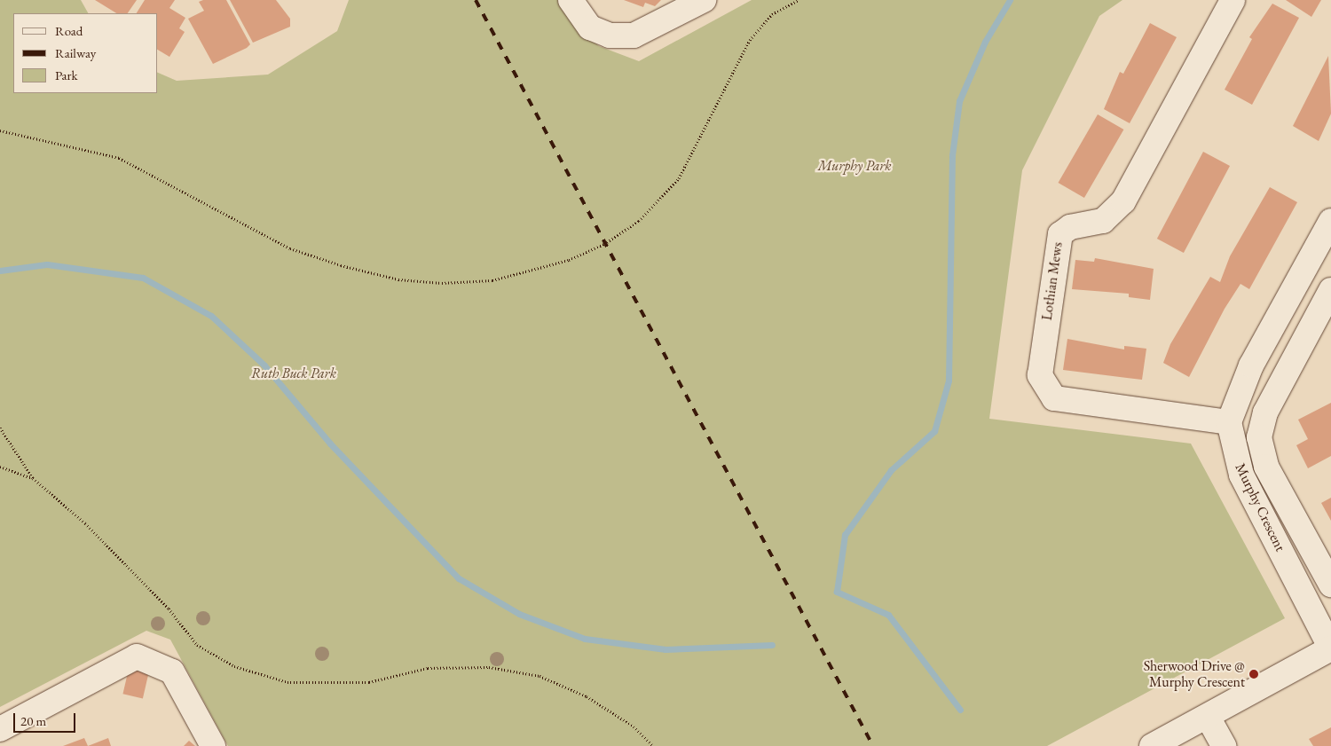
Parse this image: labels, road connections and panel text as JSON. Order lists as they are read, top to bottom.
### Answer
{
  "streets": {
    "street": ["Lothian Mews", "Murphy Crescent"]
  },
  "crossings": [
    ["Lothian Mews", "Murphy Crescent"]
  ],
  "parks": ["Murphy Park", "Ruth Buck Park"],
  "places": ["Sherwood Drive @ Murphy Crescent"],
  "legend": ["Road", "Railway", "Park"],
  "scale_bar": "20 m"
}
